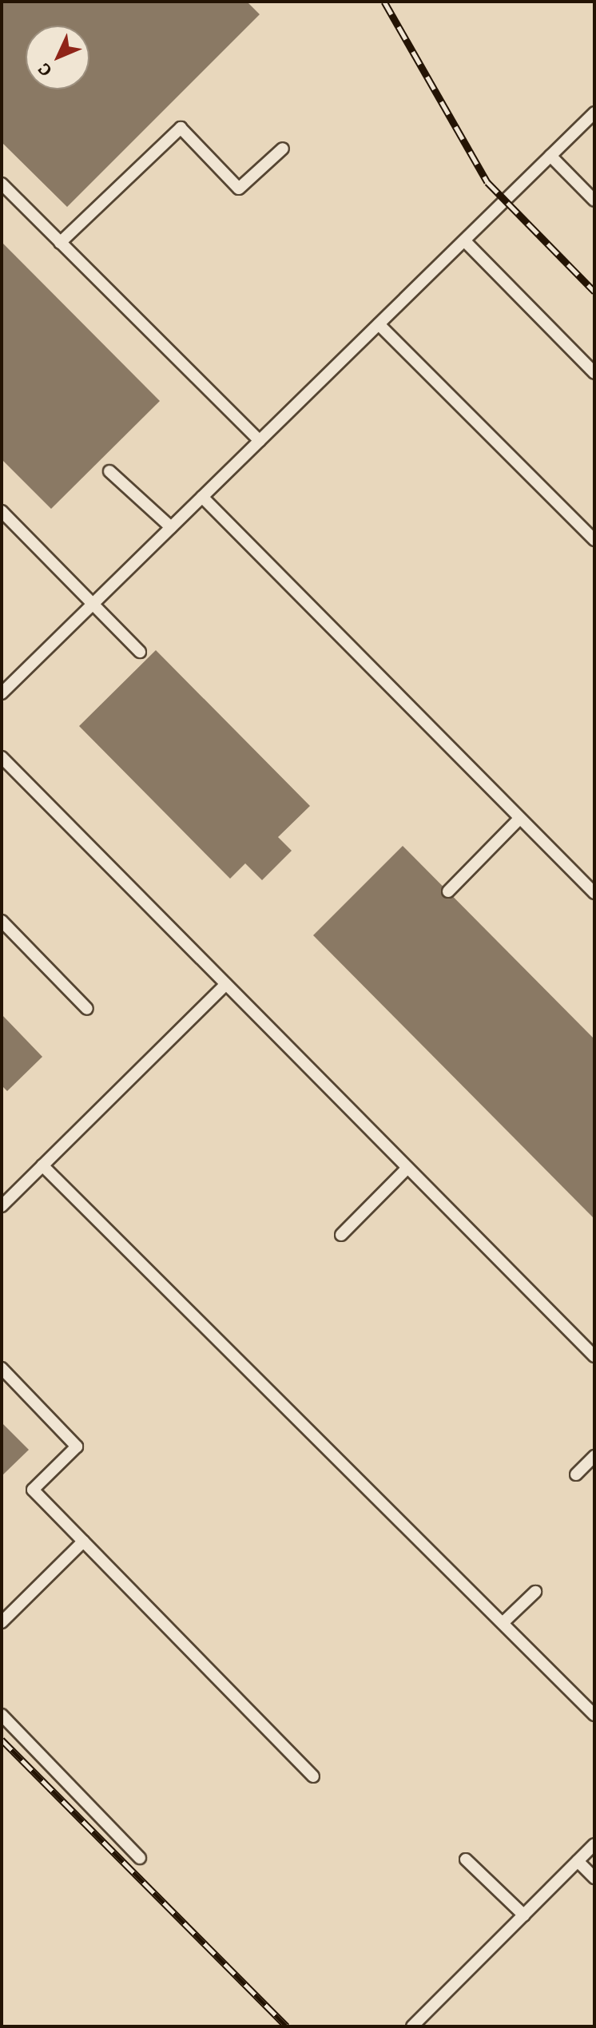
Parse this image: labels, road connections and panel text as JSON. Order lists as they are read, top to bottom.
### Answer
{
  "north": "bottom left"
}
